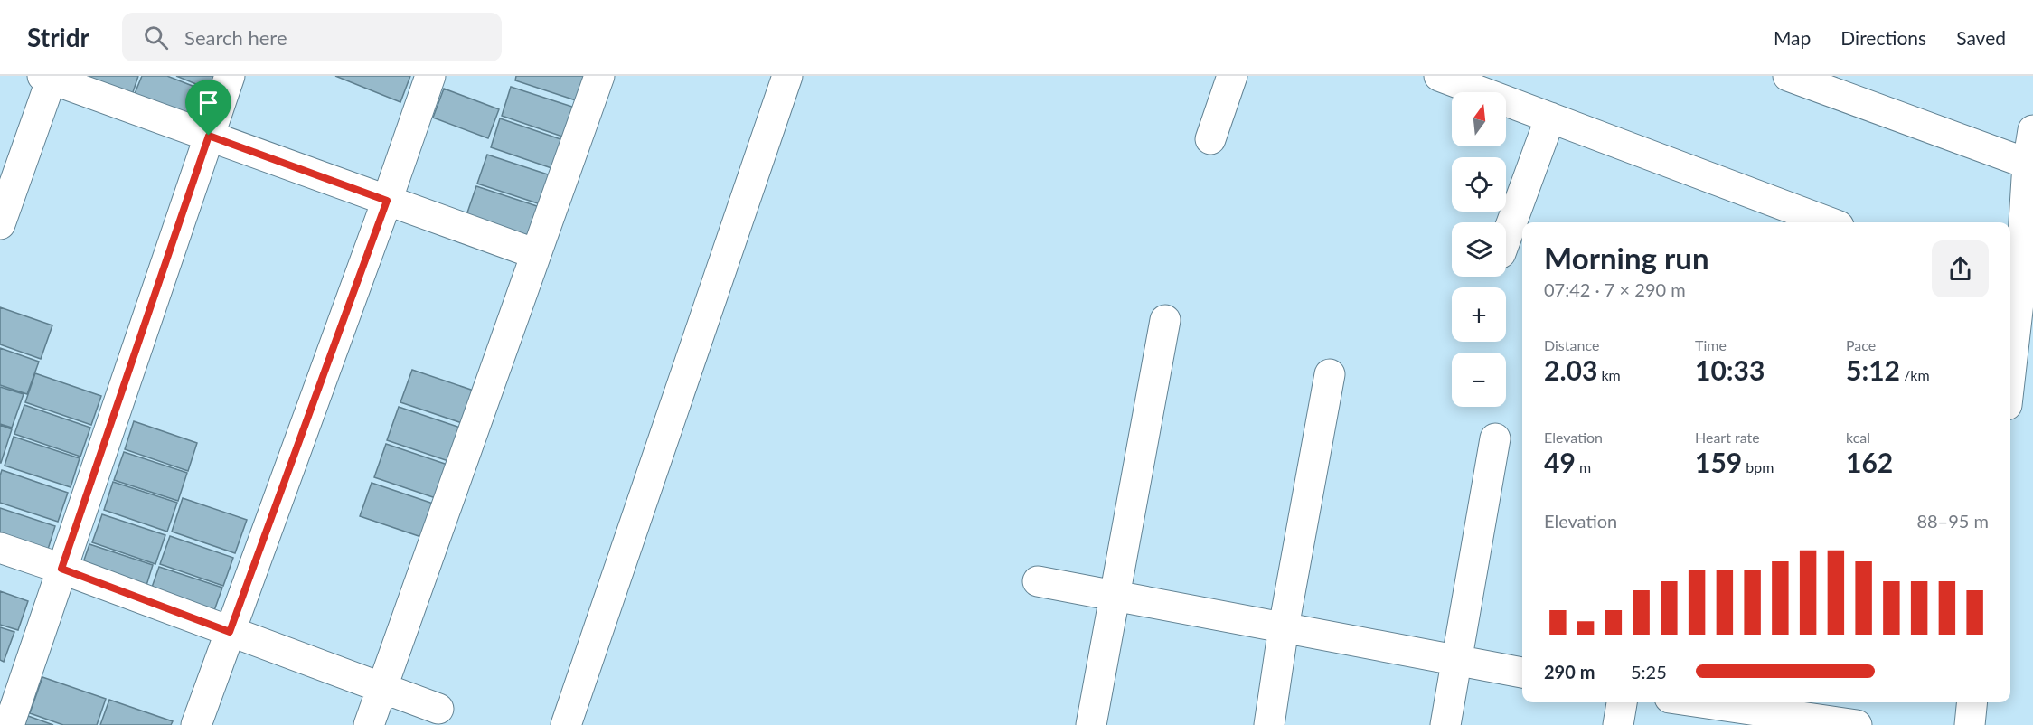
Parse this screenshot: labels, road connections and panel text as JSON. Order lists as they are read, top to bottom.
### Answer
{
  "north": "top",
  "page": {
    "header": "Stridr",
    "search": "Search here",
    "nav": ["Map", "Directions", "Saved"],
    "map_buttons": ["+", "−"],
    "heading": ["Morning run", "07:42 · 7 × 290 m"],
    "stats": [
      ["Distance", "2.03 km"],
      ["Time", "10:33"],
      ["Pace", "5:12 /km"],
      ["Elevation", "49 m"],
      ["Heart rate", "159 bpm"],
      ["kcal", "162"]
    ],
    "chart": ["Elevation", "88–95 m"],
    "list": [
      {
        "name": "290 m",
        "note": "5:25"
      }
    ]
  }
}
